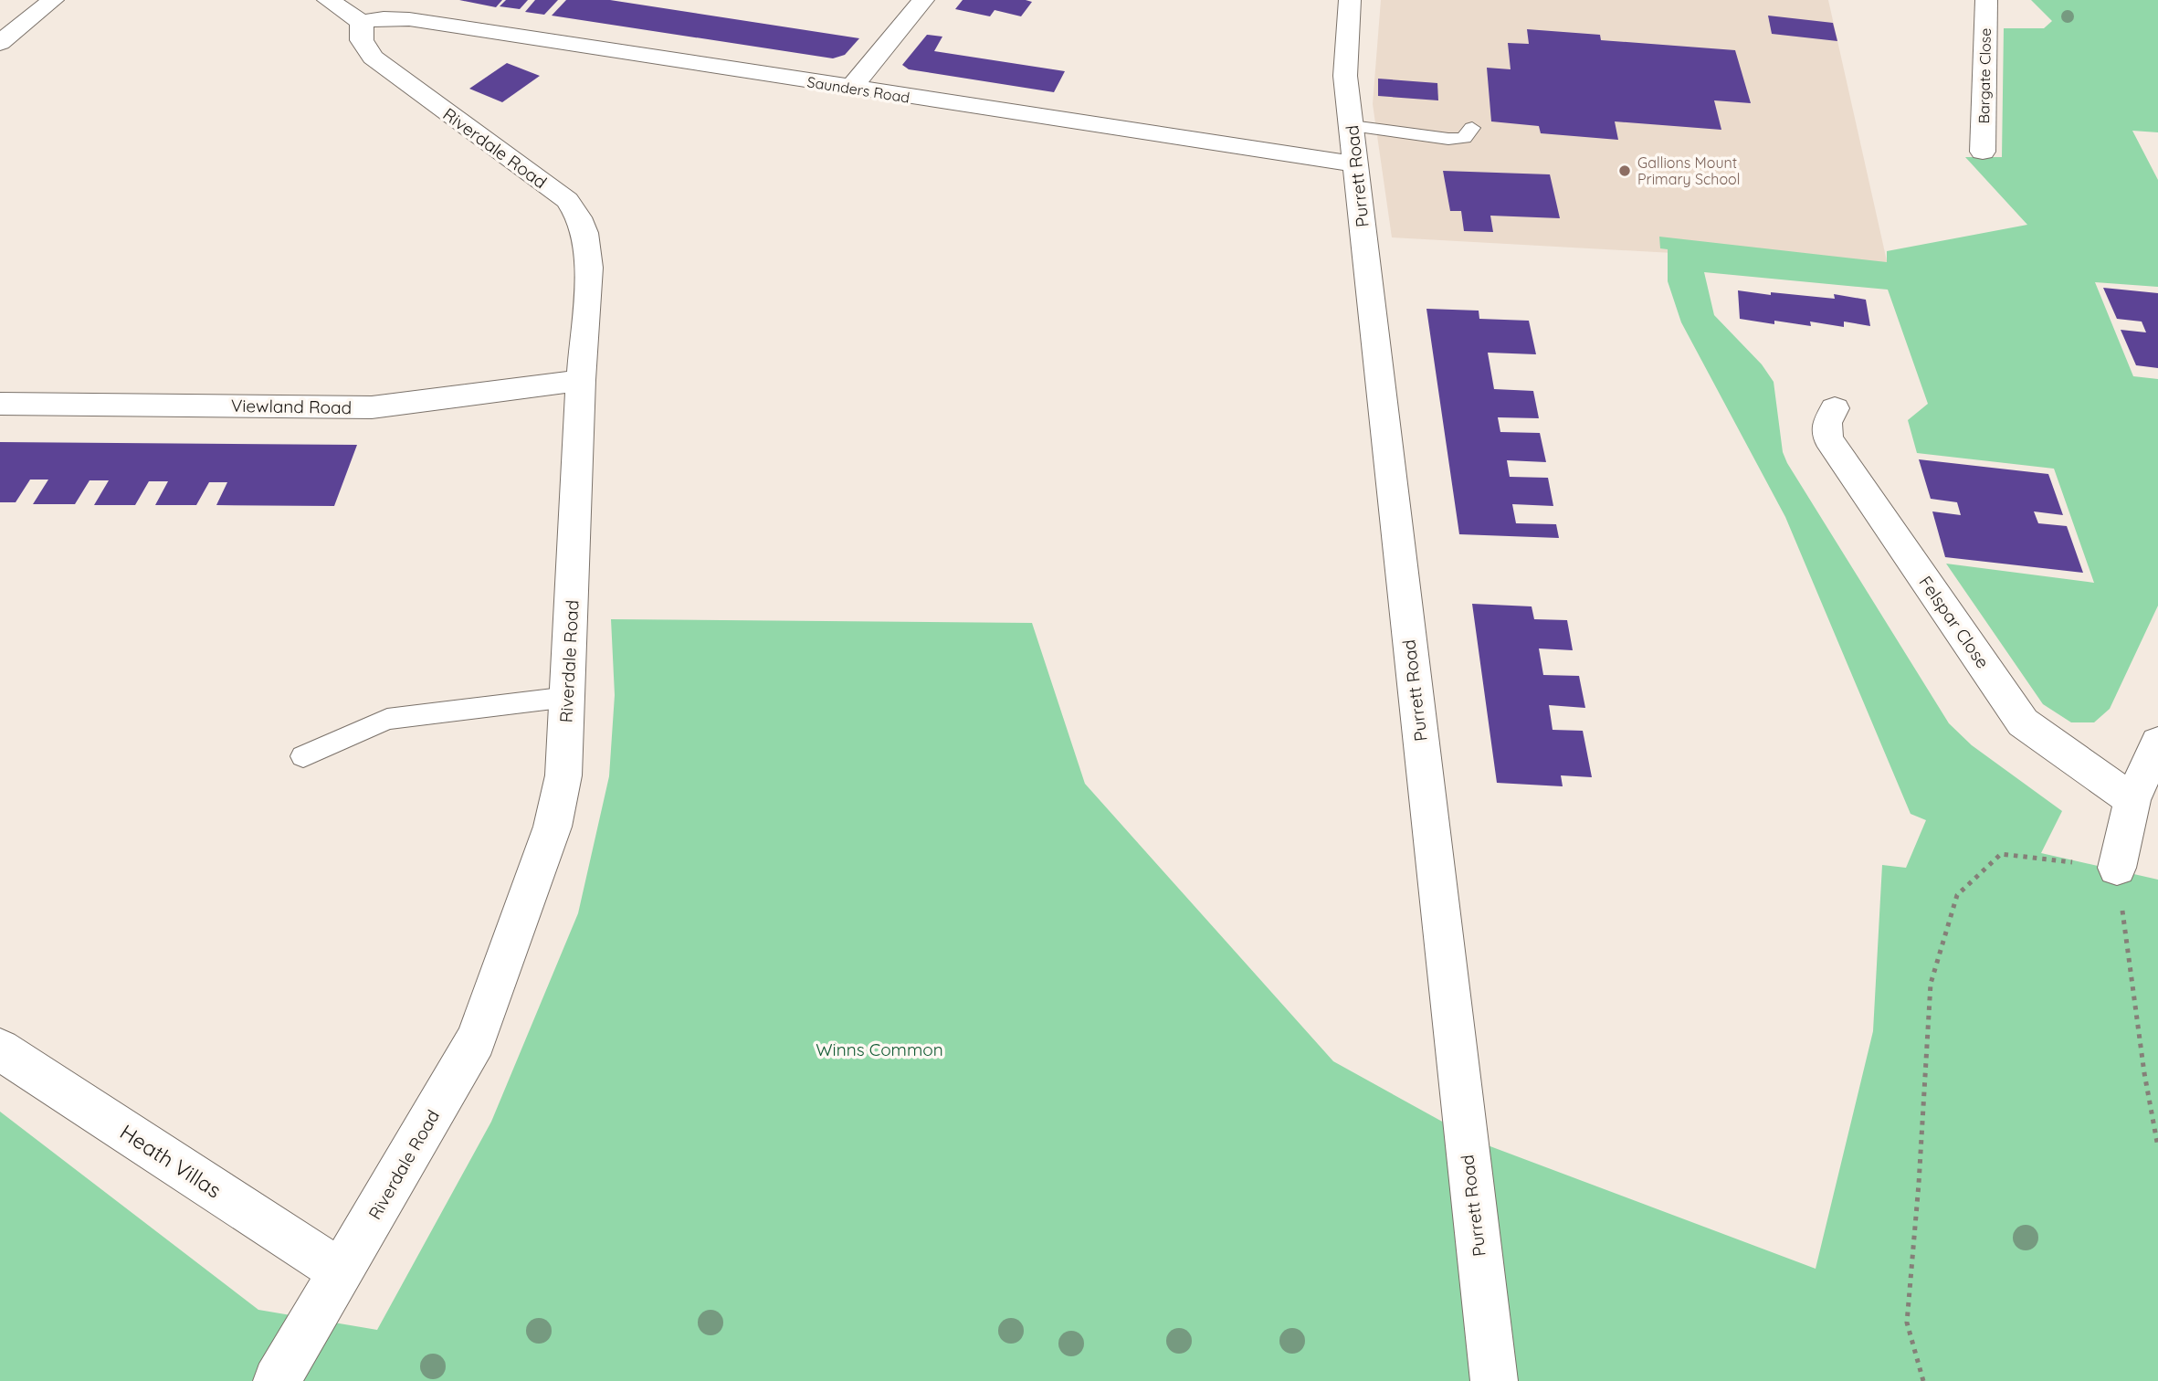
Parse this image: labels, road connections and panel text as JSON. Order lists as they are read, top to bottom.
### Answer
{
  "streets": {
    "street": [
      "Bargate Close",
      "Saunders Road",
      "Riverdale Road",
      "Purrett Road",
      "Viewland Road",
      "Felspar Close",
      "Heath Villas"
    ]
  },
  "crossings": [
    ["Saunders Road", "Riverdale Road"],
    ["Saunders Road", "Purrett Road"],
    ["Riverdale Road", "Viewland Road"],
    ["Riverdale Road", "Heath Villas"]
  ],
  "parks": ["Winns Common"],
  "places": ["Gallions Mount Primary School"]
}
